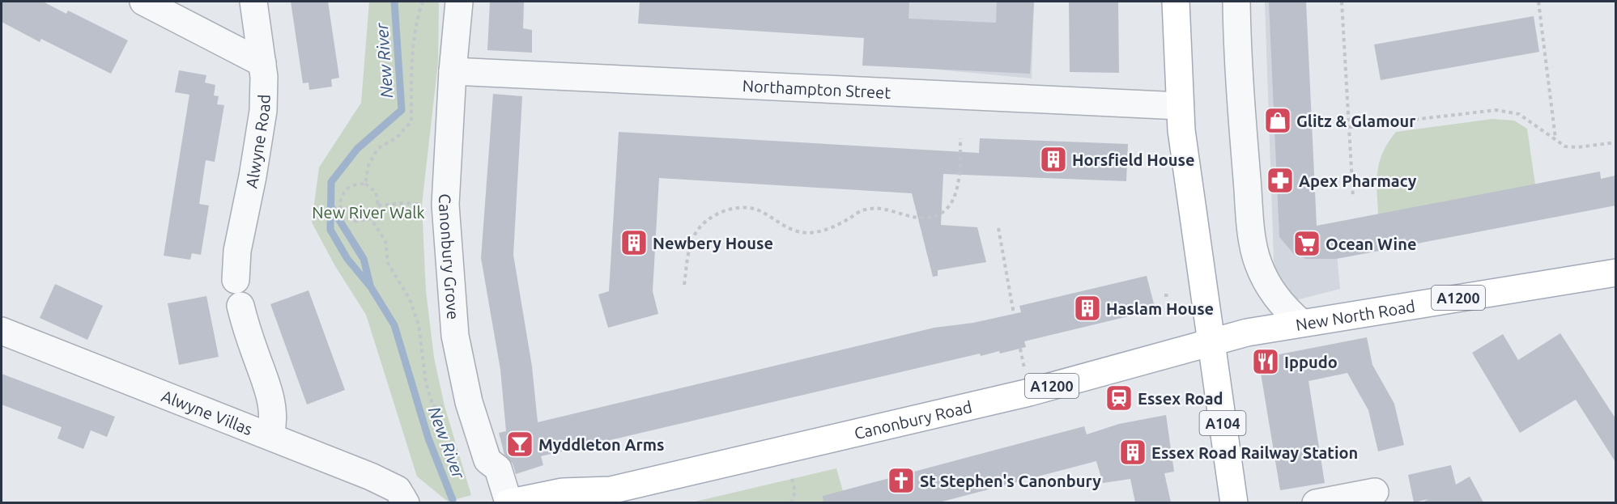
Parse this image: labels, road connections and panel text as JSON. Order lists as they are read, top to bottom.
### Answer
{
  "streets": {
    "main road": [
      "A1200",
      "New North Road",
      "Canonbury Road",
      "A104"
    ],
    "street": [
      "Northampton Street",
      "Alwyne Road",
      "Canonbury Grove",
      "Alwyne Villas"
    ]
  },
  "crossings": [
    ["Northampton Street", "Canonbury Grove"],
    ["Northampton Street", "A104"],
    ["Canonbury Grove", "Canonbury Road"],
    ["New North Road", "Canonbury Road"],
    ["New North Road", "A104"],
    ["Canonbury Road", "A104"]
  ],
  "water": ["New River"],
  "parks": ["New River Walk"],
  "places": {
    "shop": ["Glitz & Glamour"],
    "building": [
      "Horsfield House",
      "Newbery House",
      "Haslam House",
      "Essex Road Railway Station"
    ],
    "pharmacy": ["Apex Pharmacy"],
    "supermarket": ["Ocean Wine"],
    "restaurant": ["Ippudo"],
    "station": ["Essex Road"],
    "bar": ["Myddleton Arms"],
    "church": ["St Stephen's Canonbury"]
  }
}
